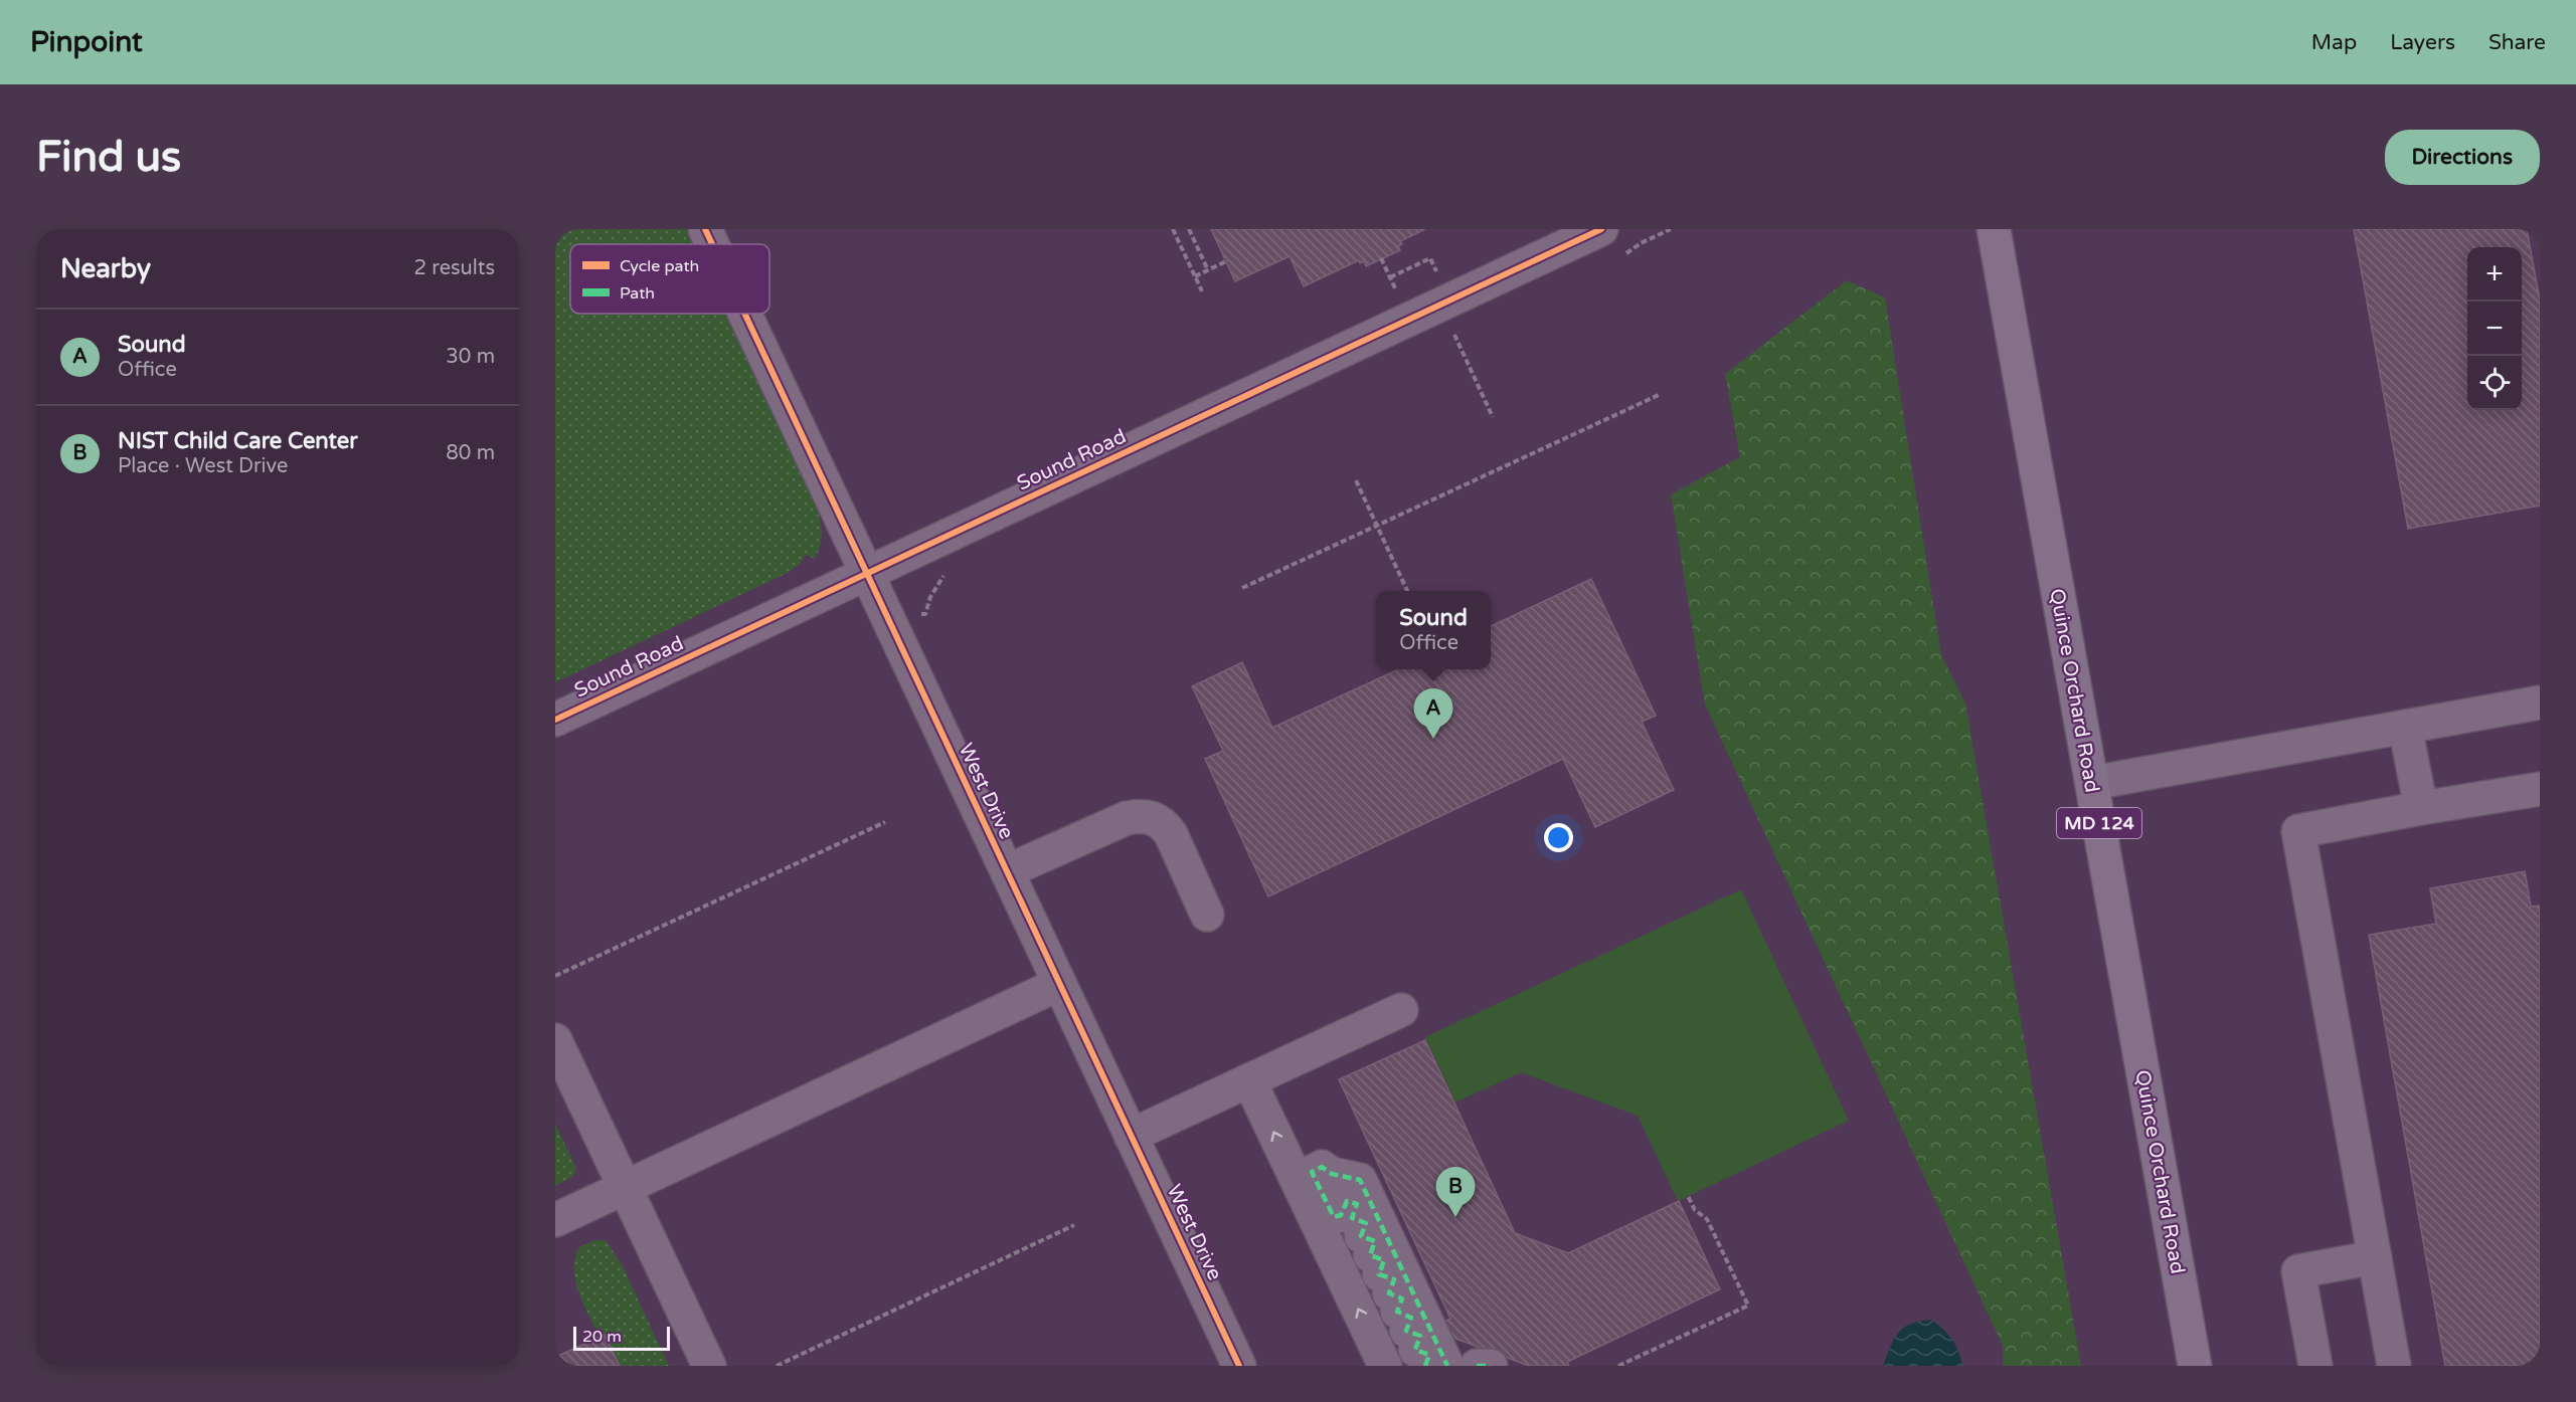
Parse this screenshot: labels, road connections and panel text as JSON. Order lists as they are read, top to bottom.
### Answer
{
  "streets": {
    "main road": ["Quince Orchard Road", "MD 124"],
    "street": ["Sound Road", "West Drive"]
  },
  "crossings": [
    ["Sound Road", "West Drive"]
  ],
  "legend": ["Cycle path", "Path"],
  "scale_bar": "20 m",
  "page": {
    "header": "Pinpoint",
    "nav": ["Map", "Layers", "Share"],
    "buttons": "Directions",
    "title": "Find us",
    "heading": ["Nearby", "2 results"],
    "map_buttons": ["+", "−"],
    "list": [
      {
        "mark": "A",
        "name": "Sound",
        "note": "Office",
        "value": "30 m"
      },
      {
        "mark": "B",
        "name": "NIST Child Care Center",
        "note": "Place · West Drive",
        "value": "80 m"
      }
    ],
    "popup": ["Sound", "Office"],
    "pins": ["A", "B"],
    "scale": "20 m"
  }
}
